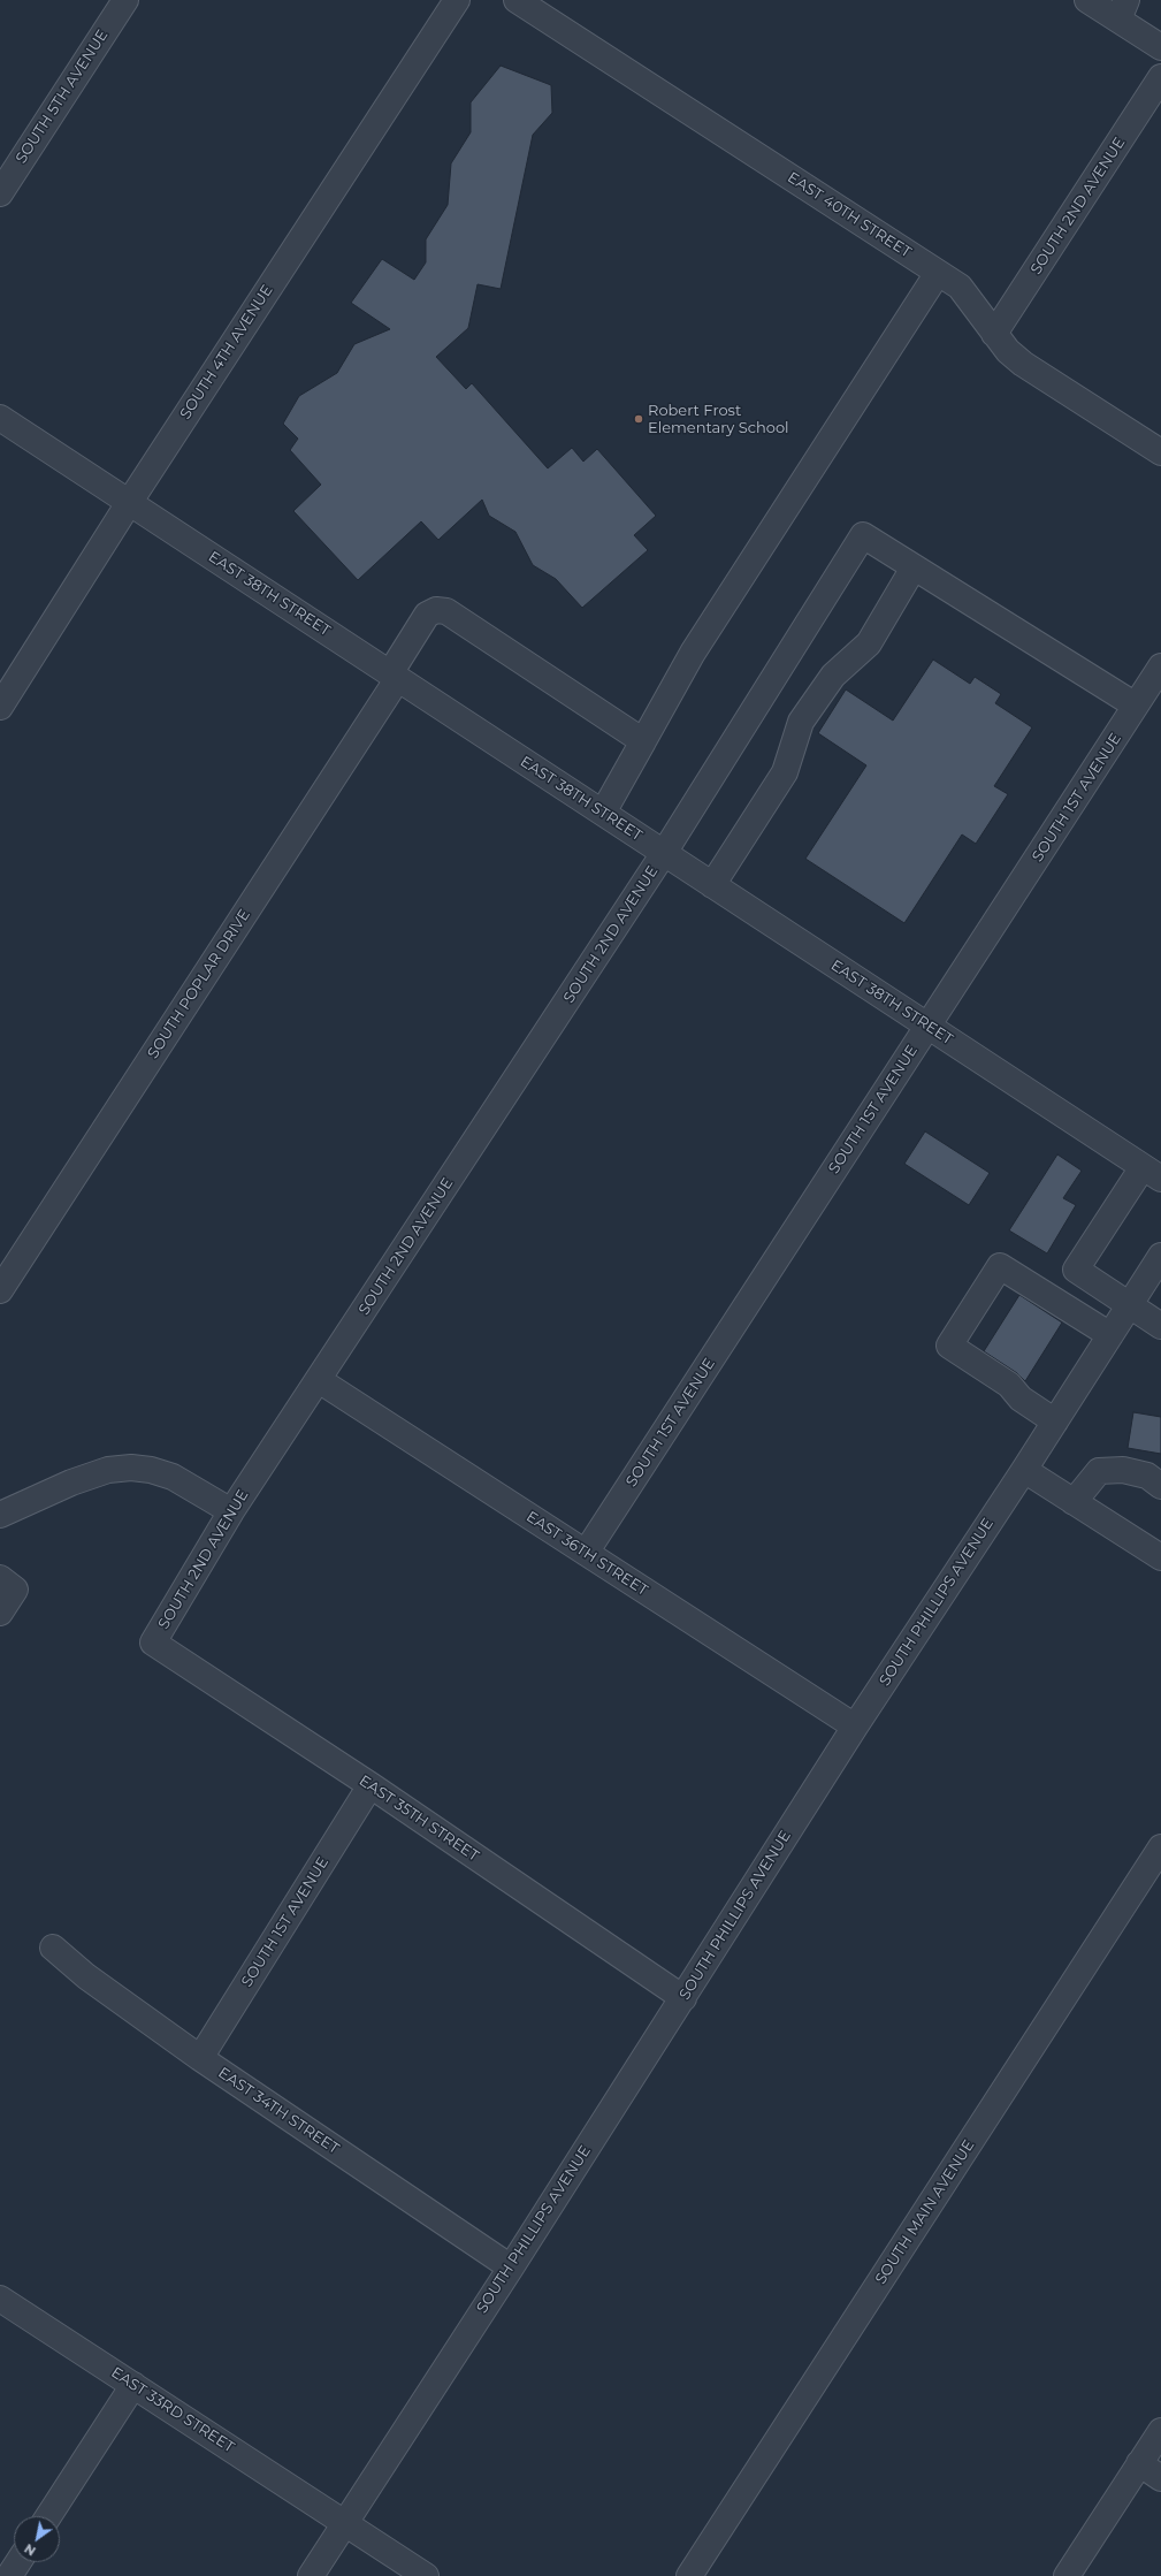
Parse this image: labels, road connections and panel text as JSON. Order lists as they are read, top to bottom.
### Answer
{
  "streets": {
    "street": [
      "SOUTH 5TH AVENUE",
      "SOUTH 2ND AVENUE",
      "EAST 40TH STREET",
      "SOUTH 4TH AVENUE",
      "EAST 38TH STREET",
      "SOUTH 1ST AVENUE",
      "SOUTH POPLAR DRIVE",
      "EAST 36TH STREET",
      "SOUTH PHILLIPS AVENUE",
      "EAST 35TH STREET",
      "EAST 34TH STREET",
      "SOUTH MAIN AVENUE",
      "EAST 33RD STREET"
    ]
  },
  "crossings": [
    ["SOUTH 2ND AVENUE", "EAST 40TH STREET"],
    ["SOUTH 2ND AVENUE", "EAST 38TH STREET"],
    ["SOUTH 2ND AVENUE", "EAST 36TH STREET"],
    ["SOUTH 2ND AVENUE", "EAST 35TH STREET"],
    ["SOUTH 4TH AVENUE", "EAST 38TH STREET"],
    ["EAST 38TH STREET", "SOUTH 1ST AVENUE"],
    ["EAST 38TH STREET", "SOUTH POPLAR DRIVE"],
    ["SOUTH 1ST AVENUE", "EAST 36TH STREET"],
    ["SOUTH 1ST AVENUE", "EAST 35TH STREET"],
    ["SOUTH 1ST AVENUE", "EAST 34TH STREET"],
    ["EAST 36TH STREET", "SOUTH PHILLIPS AVENUE"],
    ["SOUTH PHILLIPS AVENUE", "EAST 35TH STREET"],
    ["SOUTH PHILLIPS AVENUE", "EAST 34TH STREET"],
    ["SOUTH PHILLIPS AVENUE", "EAST 33RD STREET"]
  ],
  "places": ["Robert Frost Elementary School"],
  "north": "bottom left"
}
